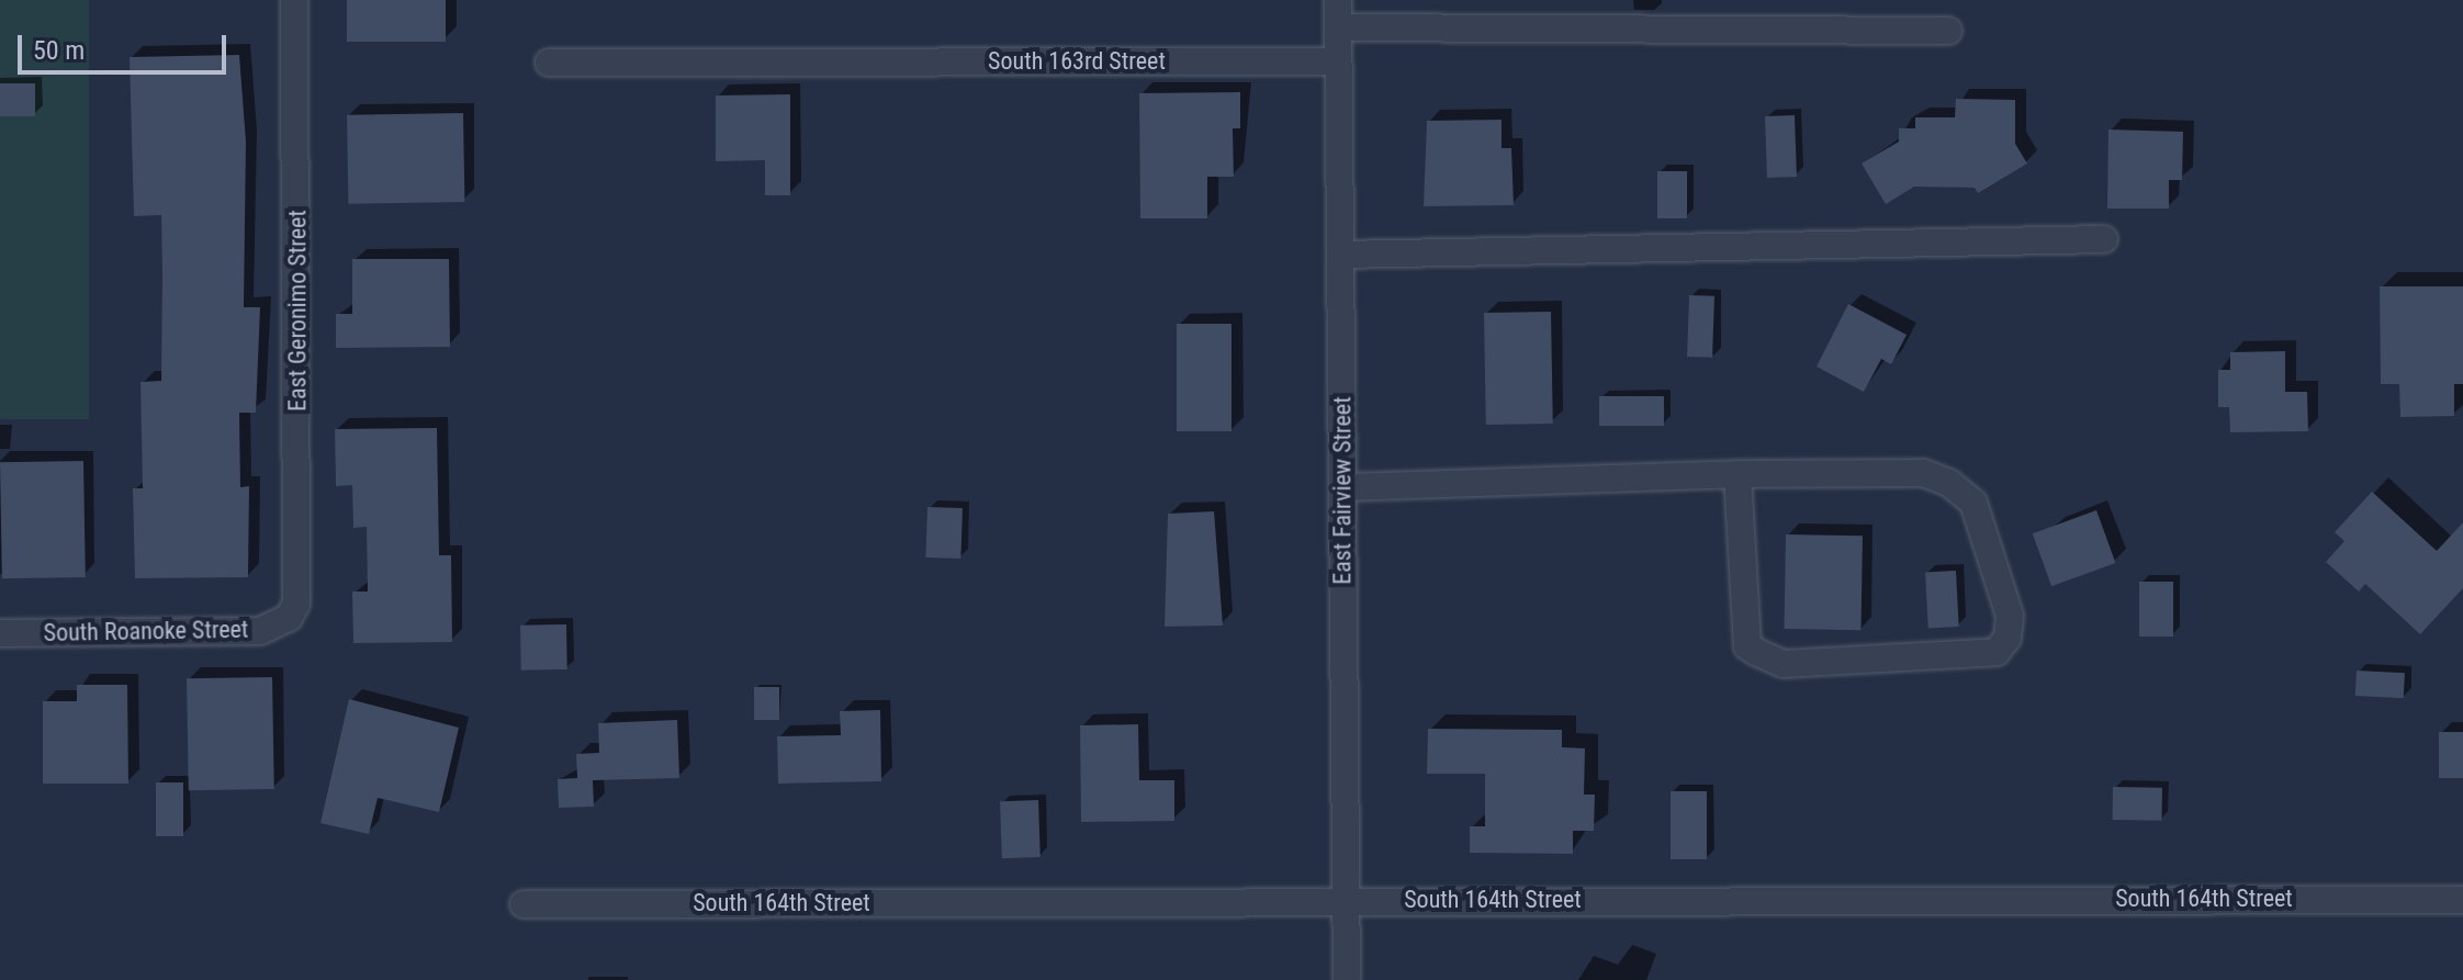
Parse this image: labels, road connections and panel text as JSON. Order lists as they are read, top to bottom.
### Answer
{
  "streets": {
    "street": [
      "South 163rd Street",
      "East Geronimo Street",
      "East Fairview Street",
      "South Roanoke Street",
      "South 164th Street"
    ]
  },
  "crossings": [
    ["South 163rd Street", "East Fairview Street"],
    ["East Geronimo Street", "South Roanoke Street"],
    ["East Fairview Street", "South 164th Street"]
  ],
  "scale_bar": "50 m"
}
